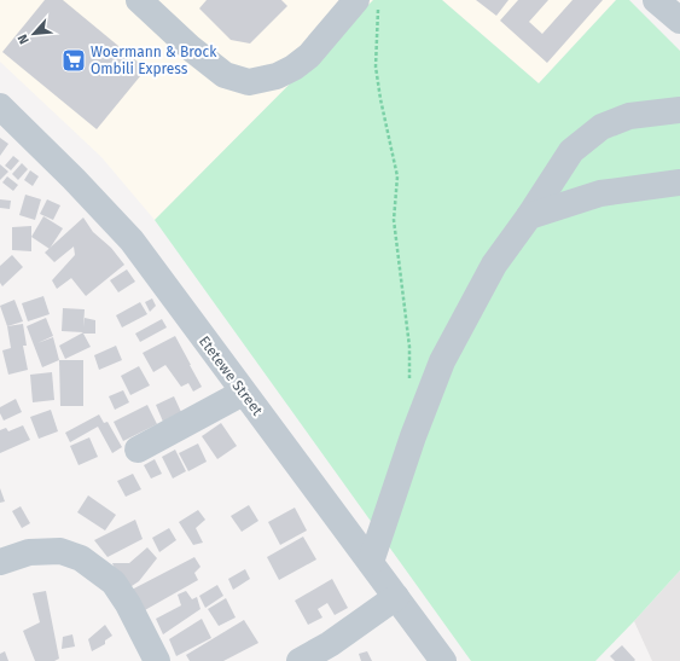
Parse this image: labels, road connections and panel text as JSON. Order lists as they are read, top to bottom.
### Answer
{
  "streets": {
    "street": ["Etetewe Street"]
  },
  "places": {
    "supermarket": ["Woermann & Brock Ombili Express"]
  },
  "north": "bottom left"
}
